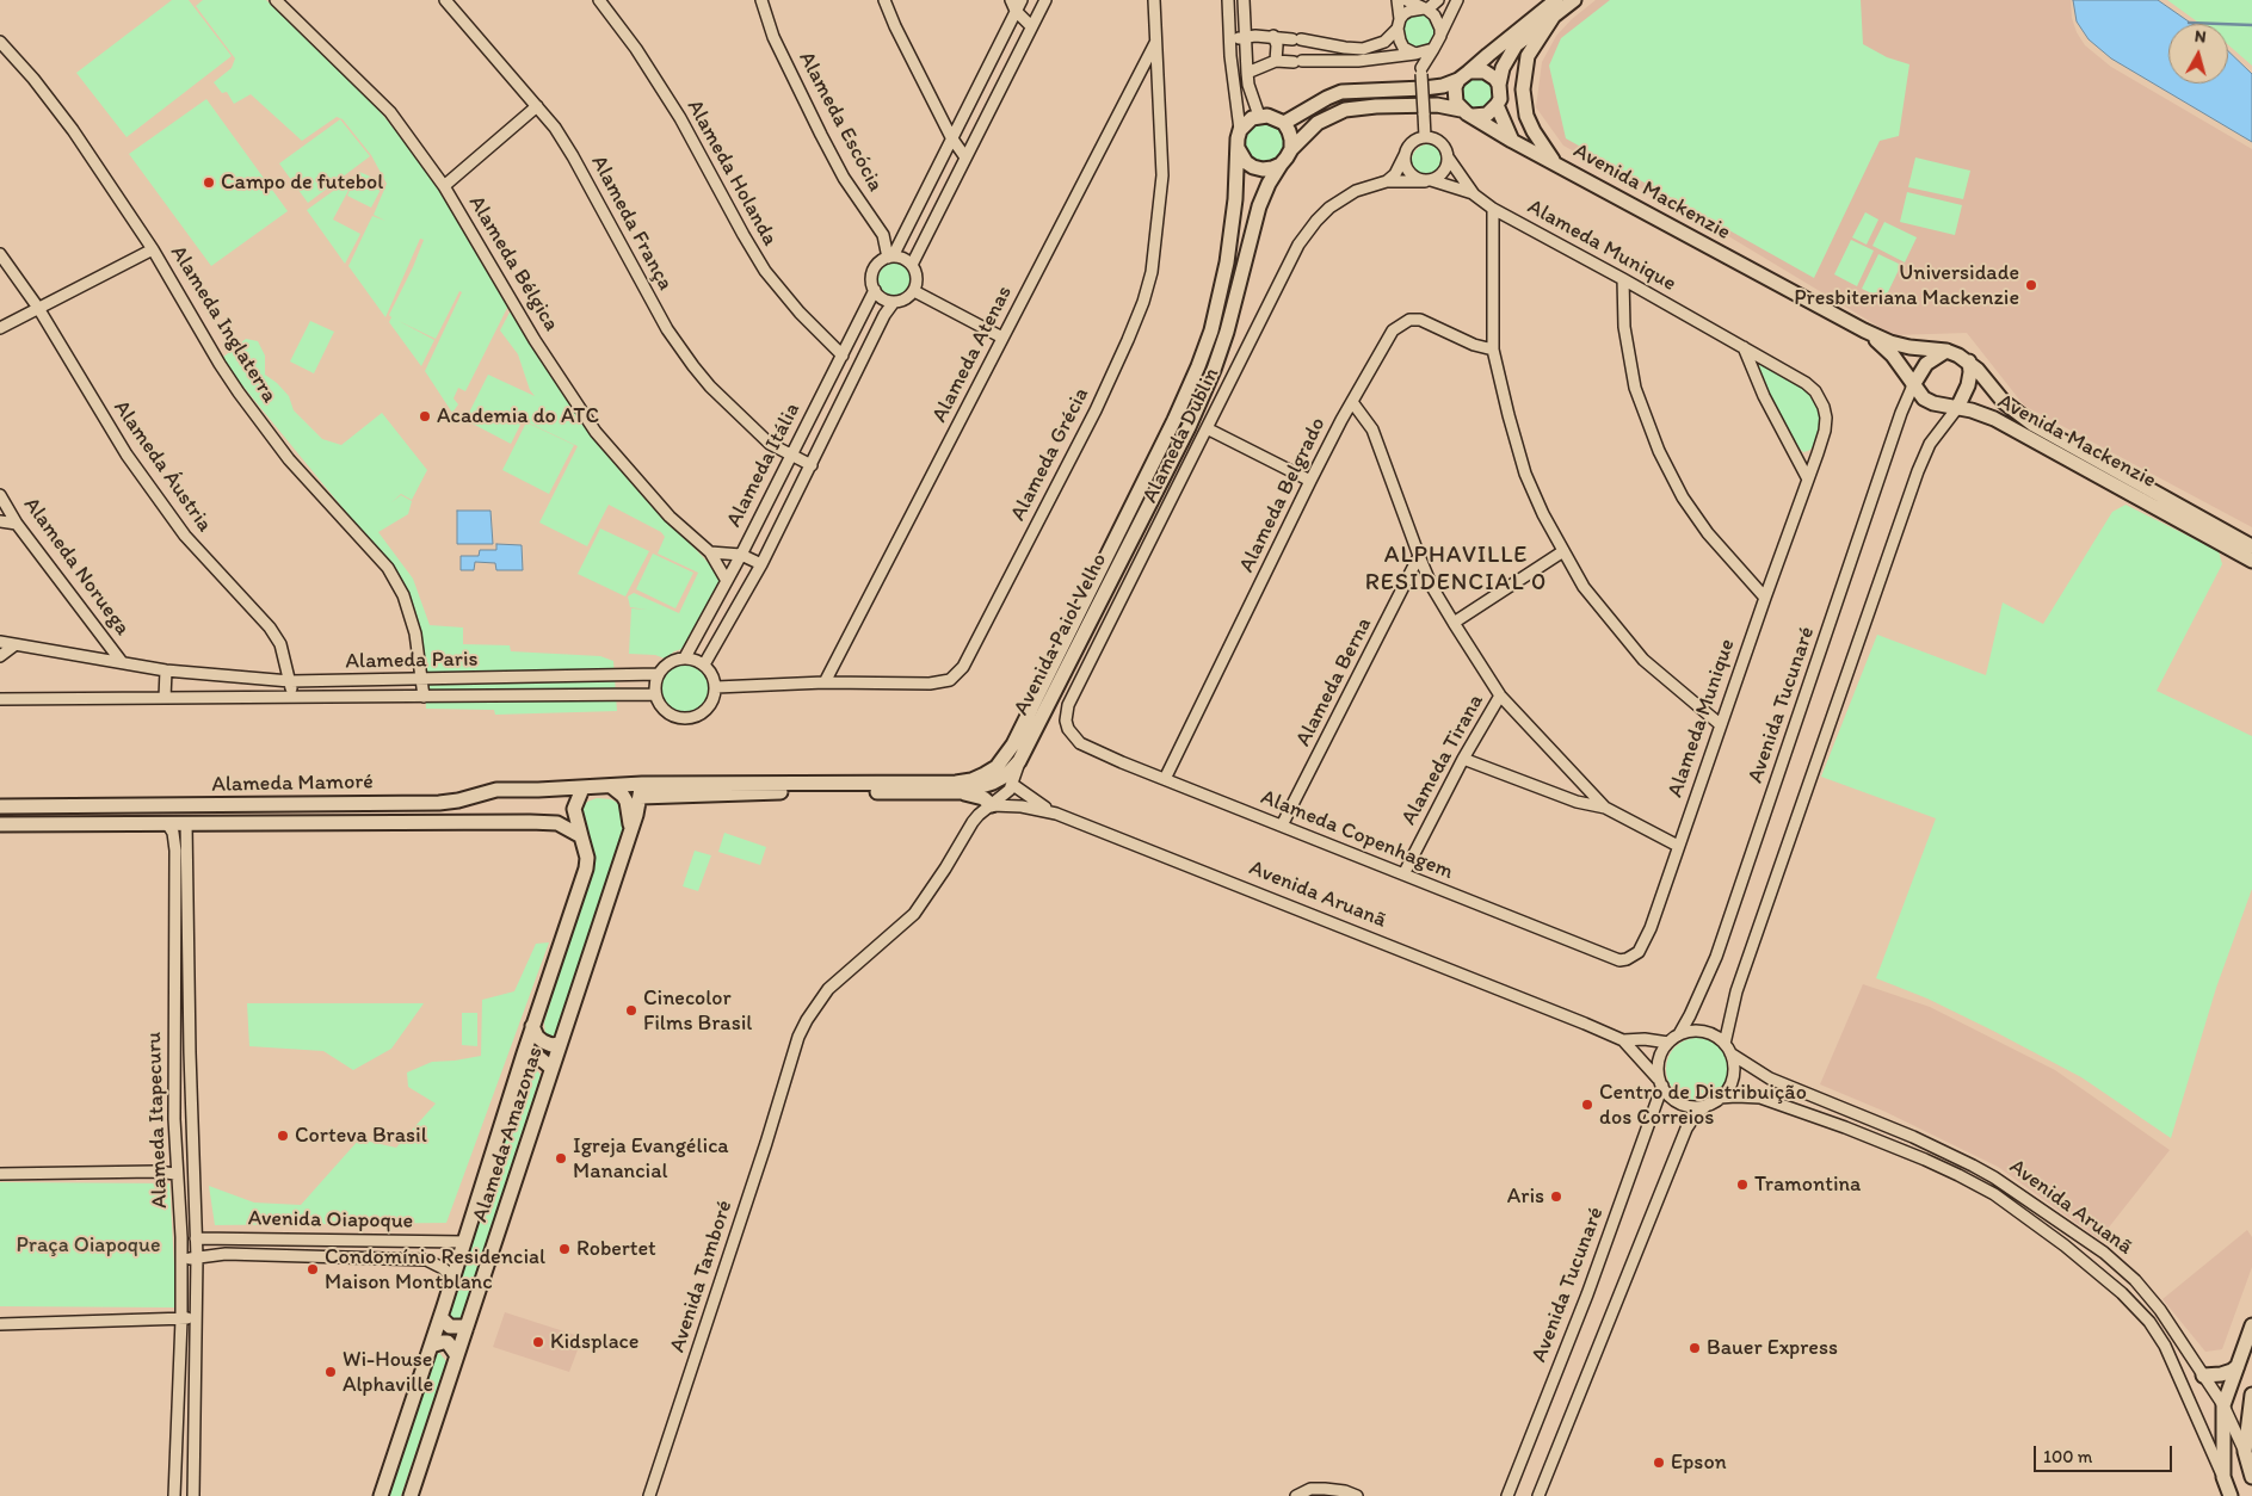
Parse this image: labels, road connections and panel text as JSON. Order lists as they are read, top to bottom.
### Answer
{
  "streets": {
    "main road": [
      "Avenida Mackenzie",
      "Avenida Paiol Velho",
      "Alameda Mamoré",
      "Avenida Aruanã",
      "Alameda Amazonas"
    ],
    "street": [
      "Alameda Escócia",
      "Alameda Holanda",
      "Alameda França",
      "Alameda Munique",
      "Alameda Bélgica",
      "Alameda Inglaterra",
      "Alameda Atenas",
      "Alameda Dublin",
      "Alameda Grécia",
      "Alameda Itália",
      "Alameda Áustria",
      "Alameda Belgrado",
      "Alameda Noruega",
      "Alameda Paris",
      "Alameda Berna",
      "Avenida Tucunaré",
      "Alameda Tirana",
      "Alameda Copenhagem",
      "Alameda Itapecuru",
      "Avenida Oiapoque",
      "Avenida Tamboré"
    ]
  },
  "crossings": [
    ["Alameda Escócia", "Alameda Itália"],
    ["Alameda Holanda", "Alameda Itália"],
    ["Avenida Mackenzie", "Avenida Paiol Velho"],
    ["Avenida Mackenzie", "Avenida Tucunaré"],
    ["Alameda França", "Alameda Itália"],
    ["Alameda Munique", "Alameda Dublin"],
    ["Alameda Munique", "Alameda Copenhagem"],
    ["Alameda Bélgica", "Alameda Itália"],
    ["Alameda Inglaterra", "Alameda Paris"],
    ["Alameda Atenas", "Alameda Grécia"],
    ["Alameda Dublin", "Alameda Copenhagem"],
    ["Alameda Grécia", "Alameda Itália"],
    ["Alameda Grécia", "Alameda Paris"],
    ["Alameda Itália", "Alameda Paris"],
    ["Alameda Áustria", "Alameda Paris"],
    ["Alameda Belgrado", "Alameda Copenhagem"],
    ["Alameda Noruega", "Alameda Paris"],
    ["Avenida Paiol Velho", "Alameda Mamoré"],
    ["Avenida Paiol Velho", "Alameda Amazonas"],
    ["Alameda Berna", "Alameda Copenhagem"],
    ["Avenida Tucunaré", "Avenida Aruanã"],
    ["Alameda Tirana", "Alameda Copenhagem"],
    ["Alameda Mamoré", "Alameda Itapecuru"],
    ["Alameda Mamoré", "Alameda Amazonas"],
    ["Avenida Aruanã", "Avenida Tamboré"],
    ["Alameda Itapecuru", "Avenida Oiapoque"],
    ["Alameda Amazonas", "Avenida Oiapoque"]
  ],
  "districts": ["ALPHAVILLE RESIDENCIAL 0"],
  "parks": ["Praça Oiapoque"],
  "places": [
    "Campo de futebol",
    "Universidade Presbiteriana Mackenzie",
    "Academia do ATC",
    "Cinecolor Films Brasil",
    "Centro de Distribuição dos Correios",
    "Corteva Brasil",
    "Igreja Evangélica Manancial",
    "Tramontina",
    "Aris",
    "Robertet",
    "Condomínio Residencial Maison Montblanc",
    "Kidsplace",
    "Bauer Express",
    "Wi-House Alphaville",
    "Epson"
  ],
  "scale_bar": "100 m",
  "north": "top"
}
